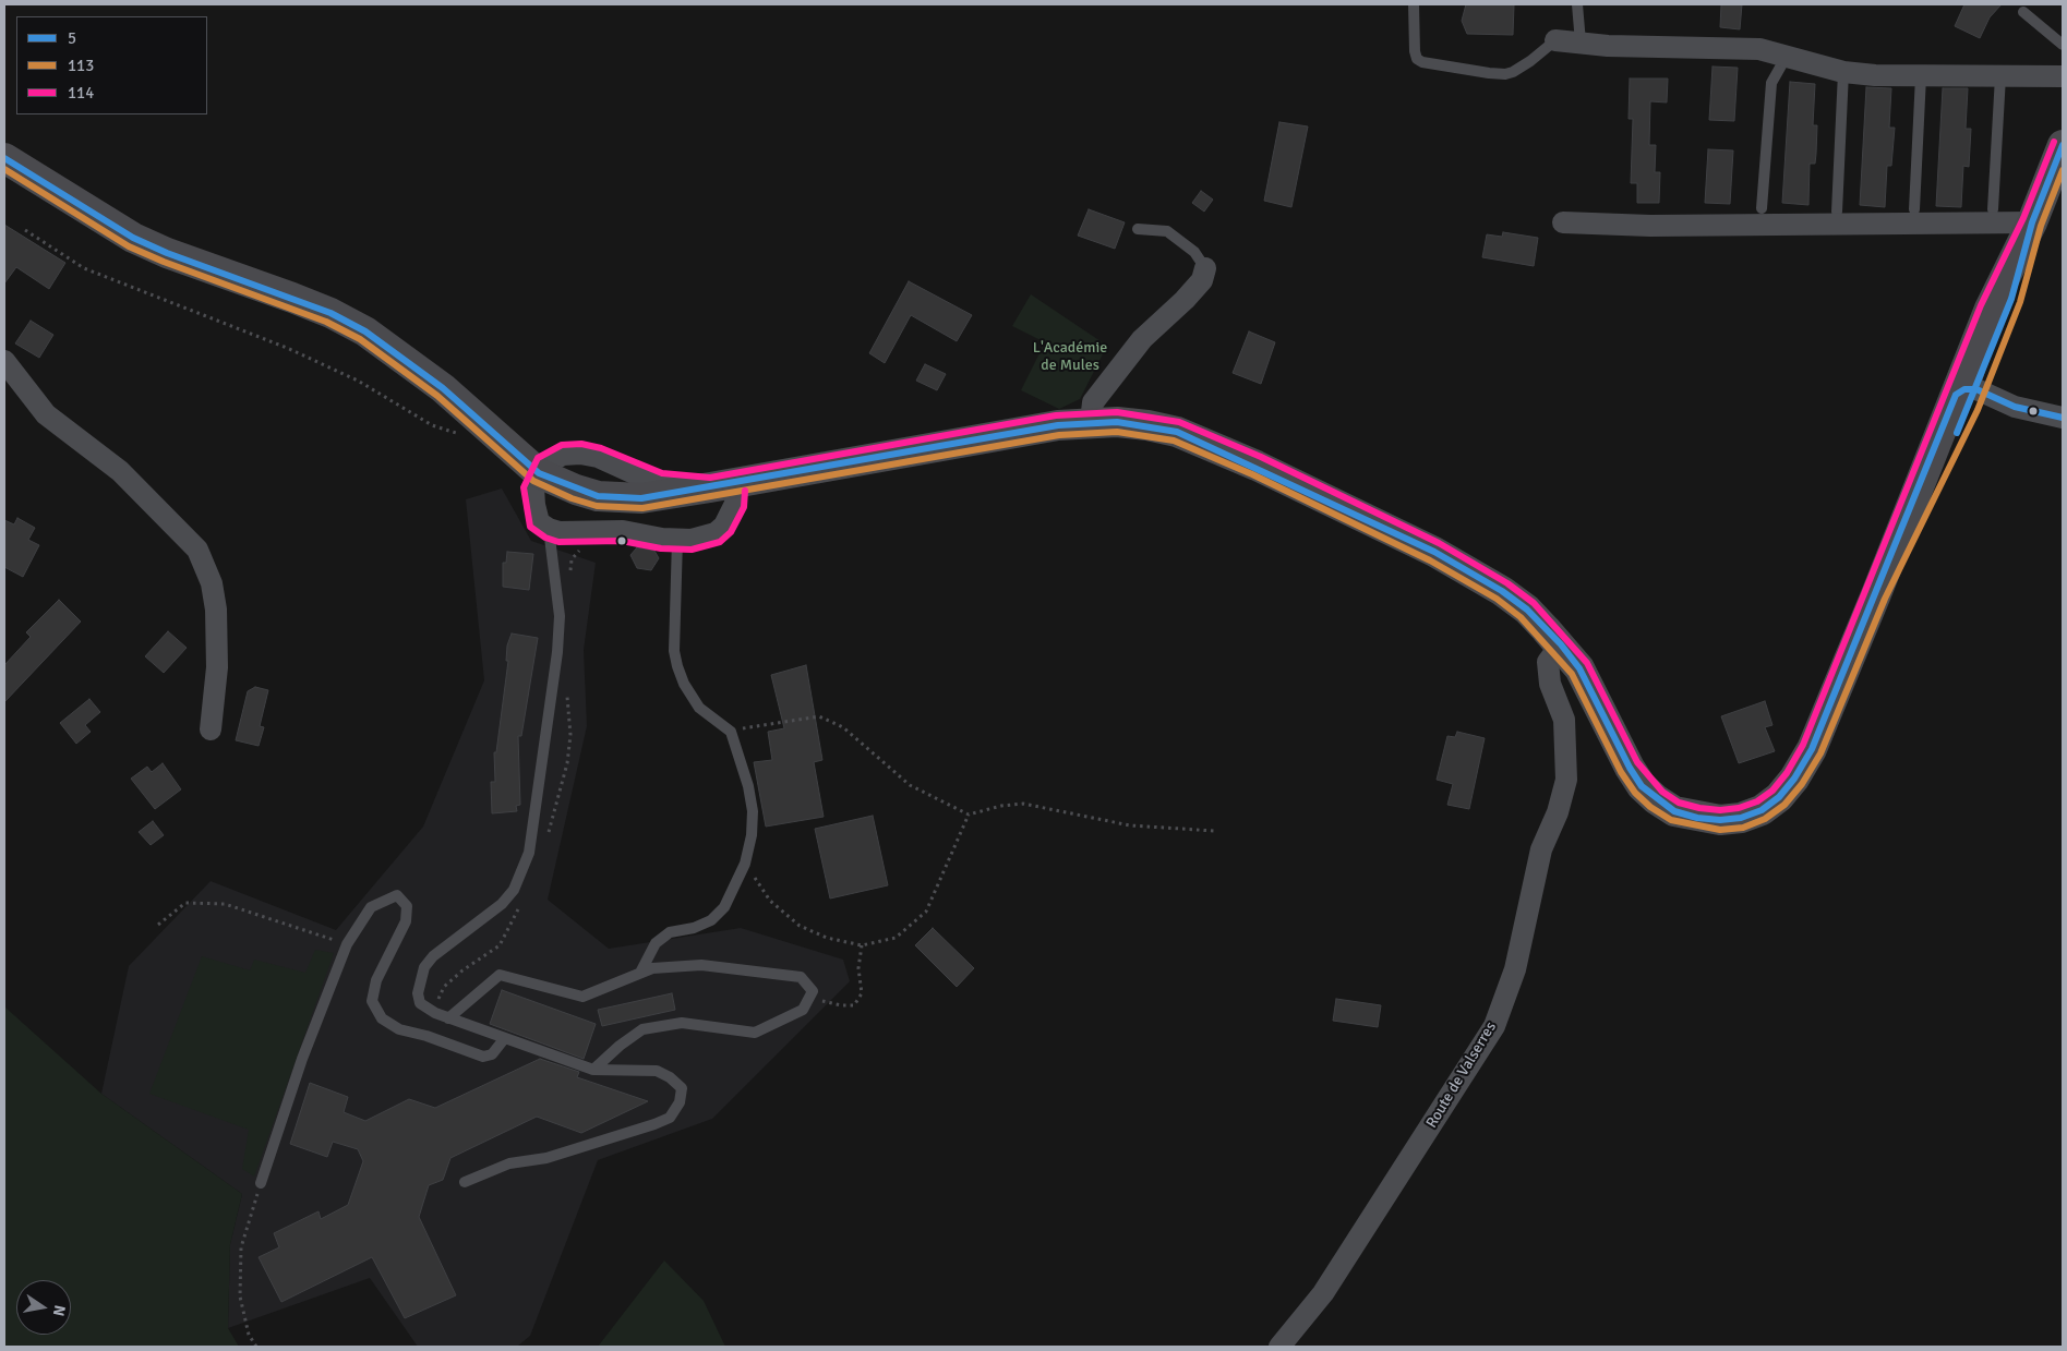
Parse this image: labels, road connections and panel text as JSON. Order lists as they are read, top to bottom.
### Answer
{
  "streets": {
    "street": ["Route de Valserres"]
  },
  "parks": ["L'Académie de Mules"],
  "lines": ["transit line 114", "transit line 5", "transit line 113"],
  "legend": ["5", "113", "114"],
  "north": "right"
}
